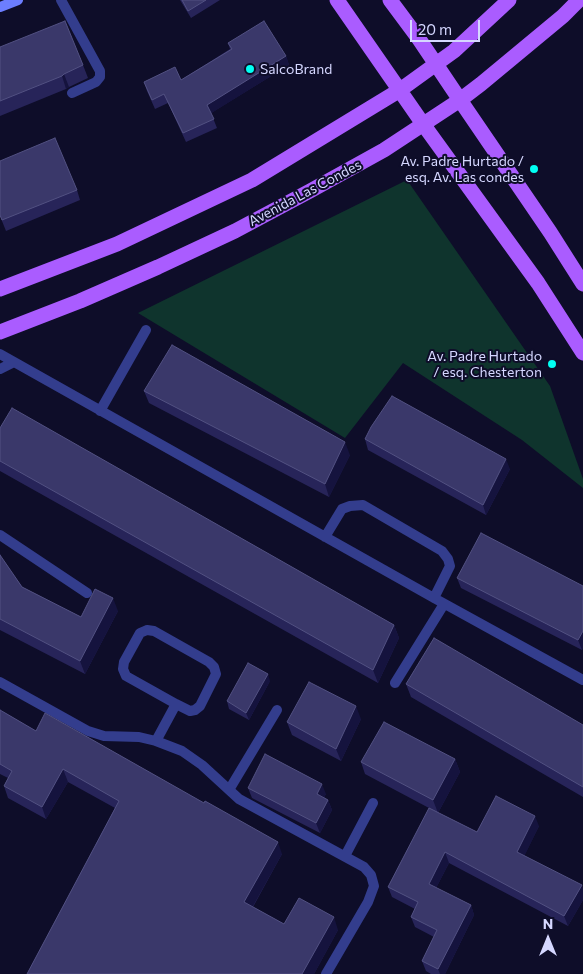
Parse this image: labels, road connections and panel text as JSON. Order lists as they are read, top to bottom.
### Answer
{
  "streets": {
    "main road": ["Avenida Las Condes"]
  },
  "places": ["SalcoBrand", "Av. Padre Hurtado / esq. Av. Las condes", "Av. Padre Hurtado / esq. Chesterton"],
  "scale_bar": "20 m",
  "north": "top"
}
